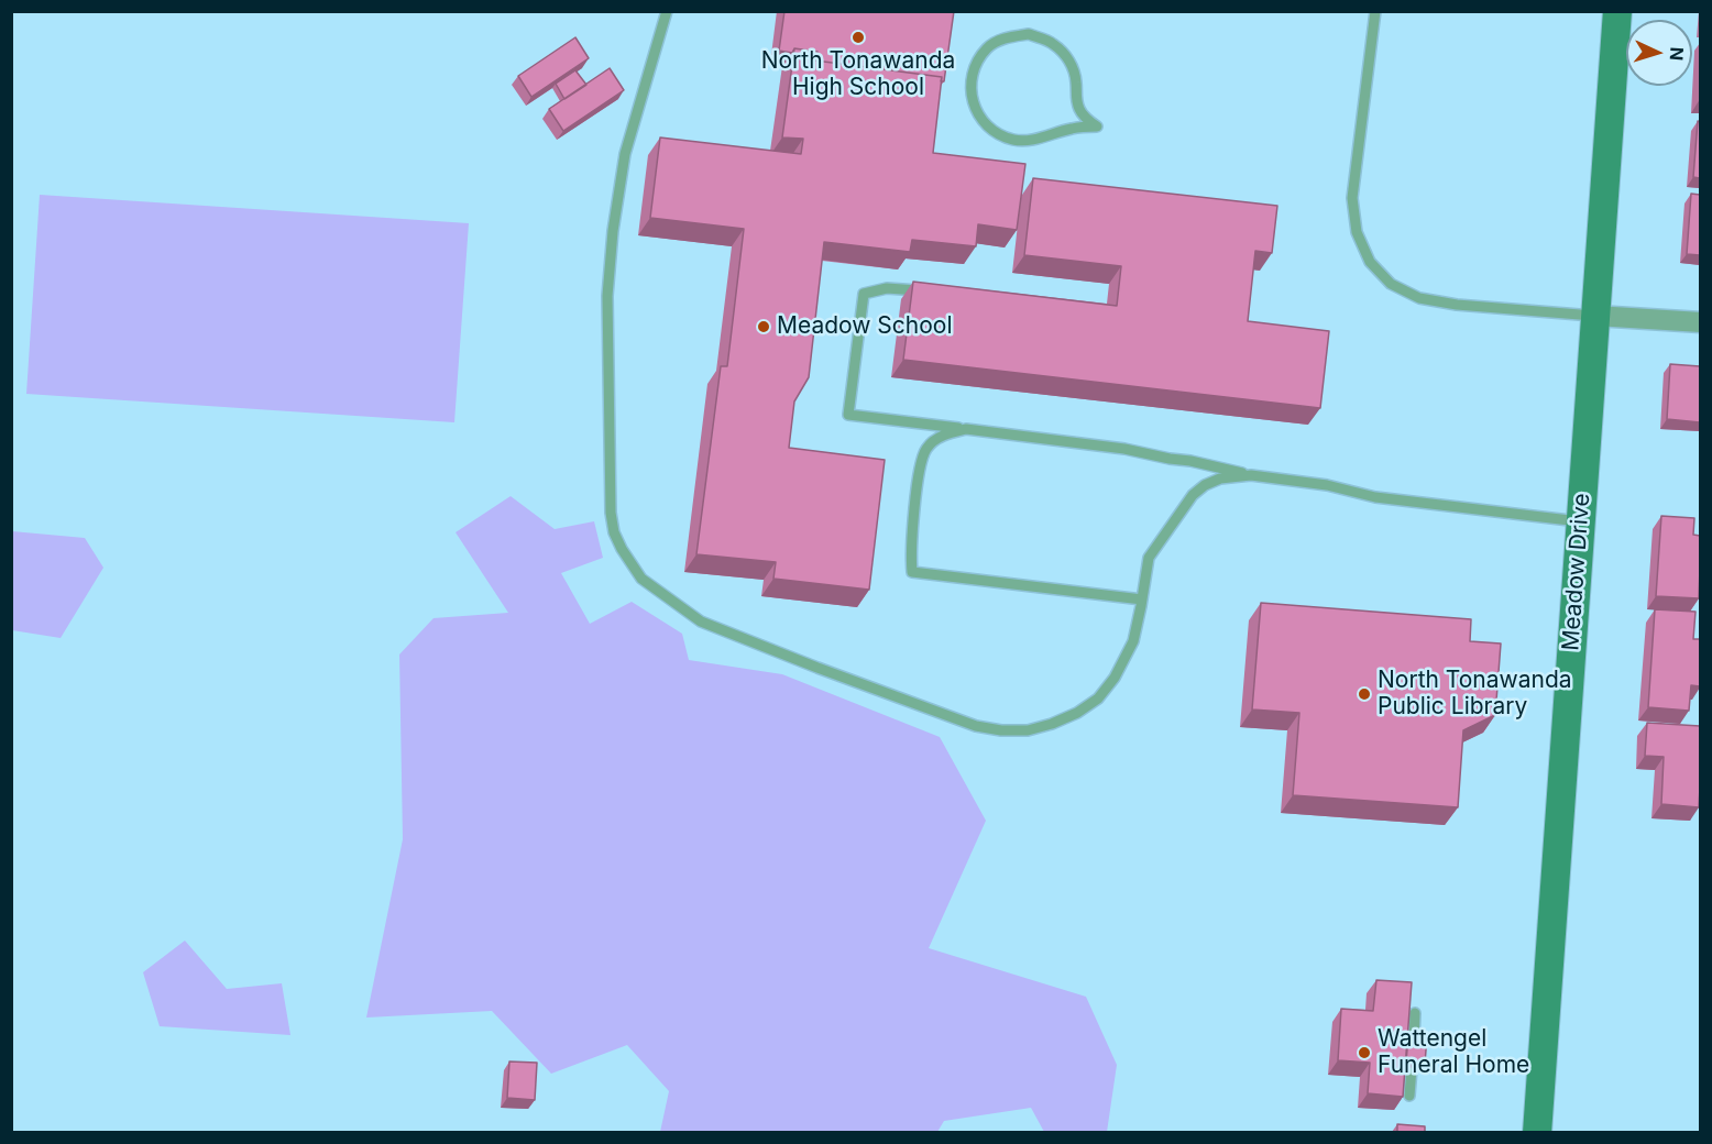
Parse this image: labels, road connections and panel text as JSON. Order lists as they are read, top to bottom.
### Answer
{
  "streets": {
    "street": ["Meadow Drive"]
  },
  "places": [
    "North Tonawanda High School",
    "Meadow School",
    "North Tonawanda Public Library",
    "Wattengel Funeral Home"
  ],
  "north": "right"
}
